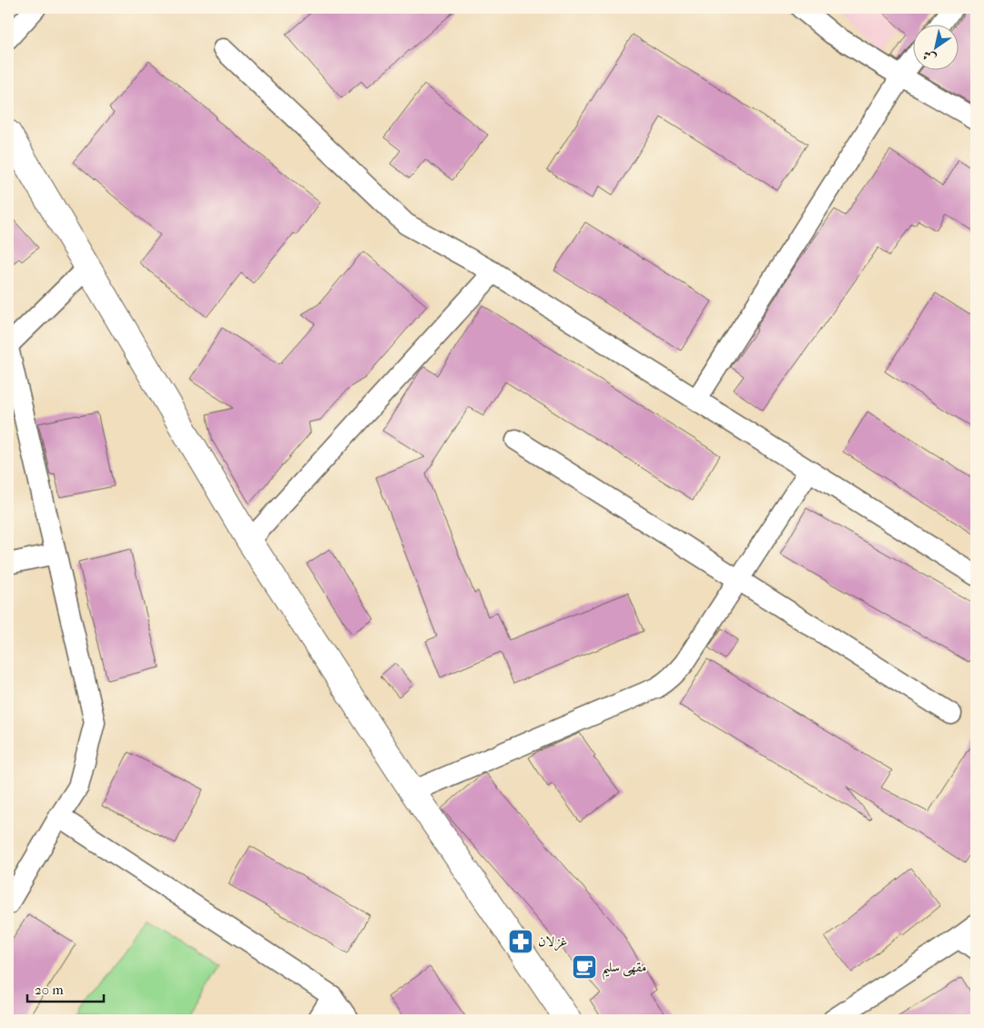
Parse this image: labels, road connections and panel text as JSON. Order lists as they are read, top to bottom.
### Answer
{
  "places": {
    "pharmacy": ["غزلان"],
    "cafe": ["مقهى سليم"]
  },
  "scale_bar": "20 m",
  "north": "bottom left"
}
